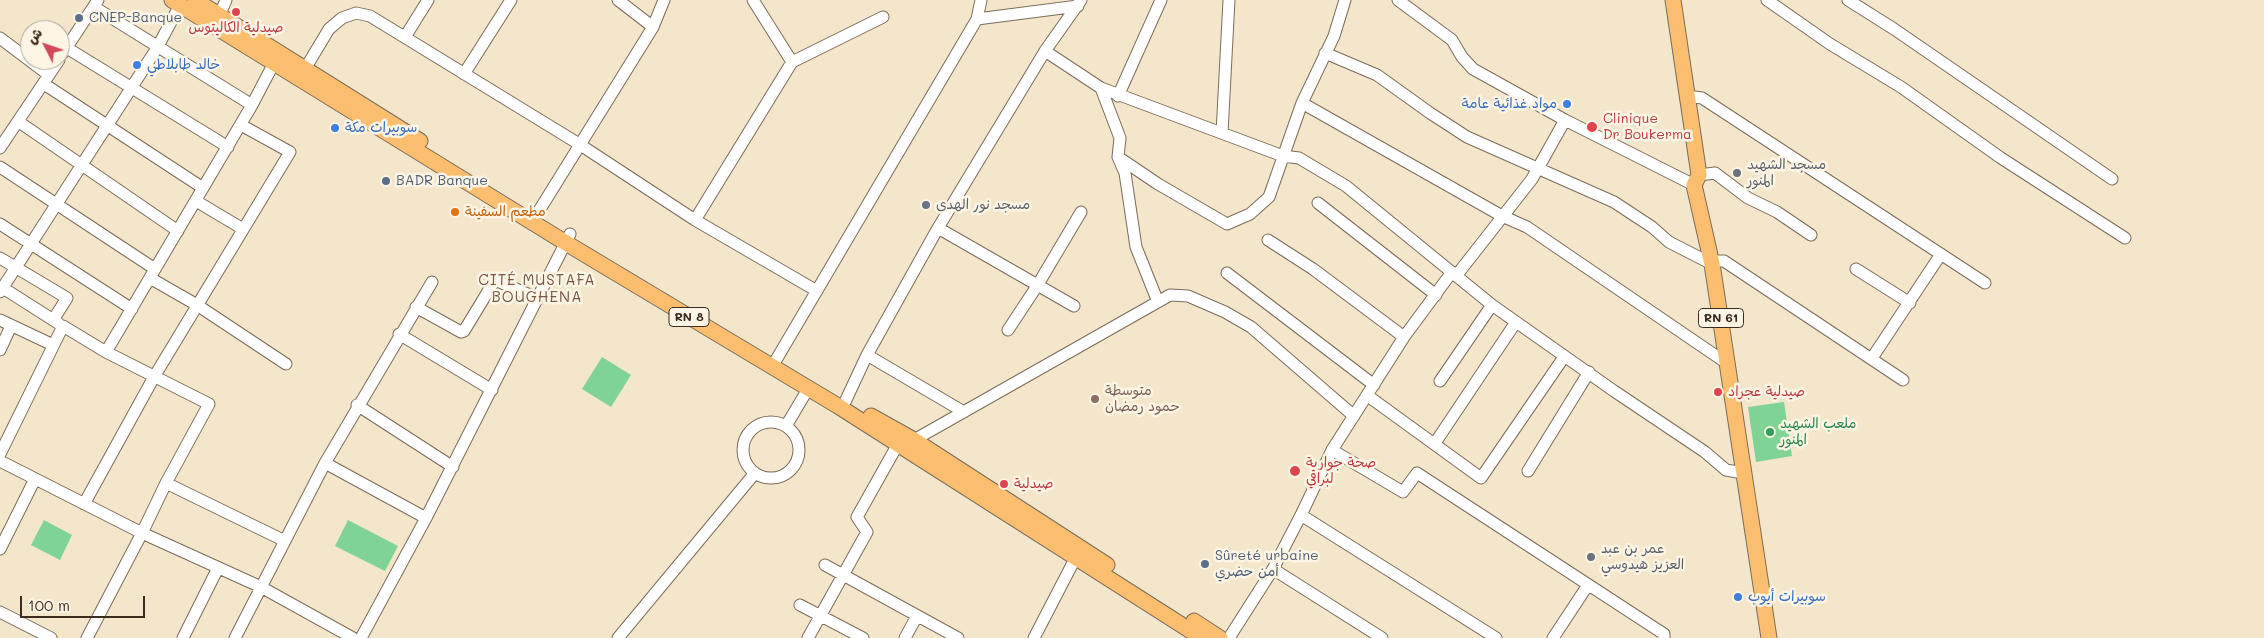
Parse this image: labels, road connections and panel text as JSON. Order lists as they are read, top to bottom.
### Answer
{
  "streets": {
    "main road": ["RN 8", "RN 61"]
  },
  "districts": ["CITÉ MUSTAFA BOUGHENA"],
  "places": [
    "صيدلية الكاليتوس",
    "CNEP-Banque",
    "خالد طابلاطي",
    "مواد غذائية عامة",
    "Clinique Dr Boukerma",
    "سوبيرات مكة",
    "مسجد الشهيد المنور",
    "BADR Banque",
    "مسجد نور الهدى",
    "مطعم السفينة",
    "صيدلية عجراد",
    "متوسطة حمود رمضان",
    "ملعب الشهيد المنور",
    "صحة جوارية لبراقي",
    "صيدلية",
    "عمر بن عبد العزيز هيدوسي",
    "Sûreté urbaine أمن حضري",
    "سوبيرات أيوب"
  ],
  "scale_bar": "100 m",
  "north": "top left"
}
